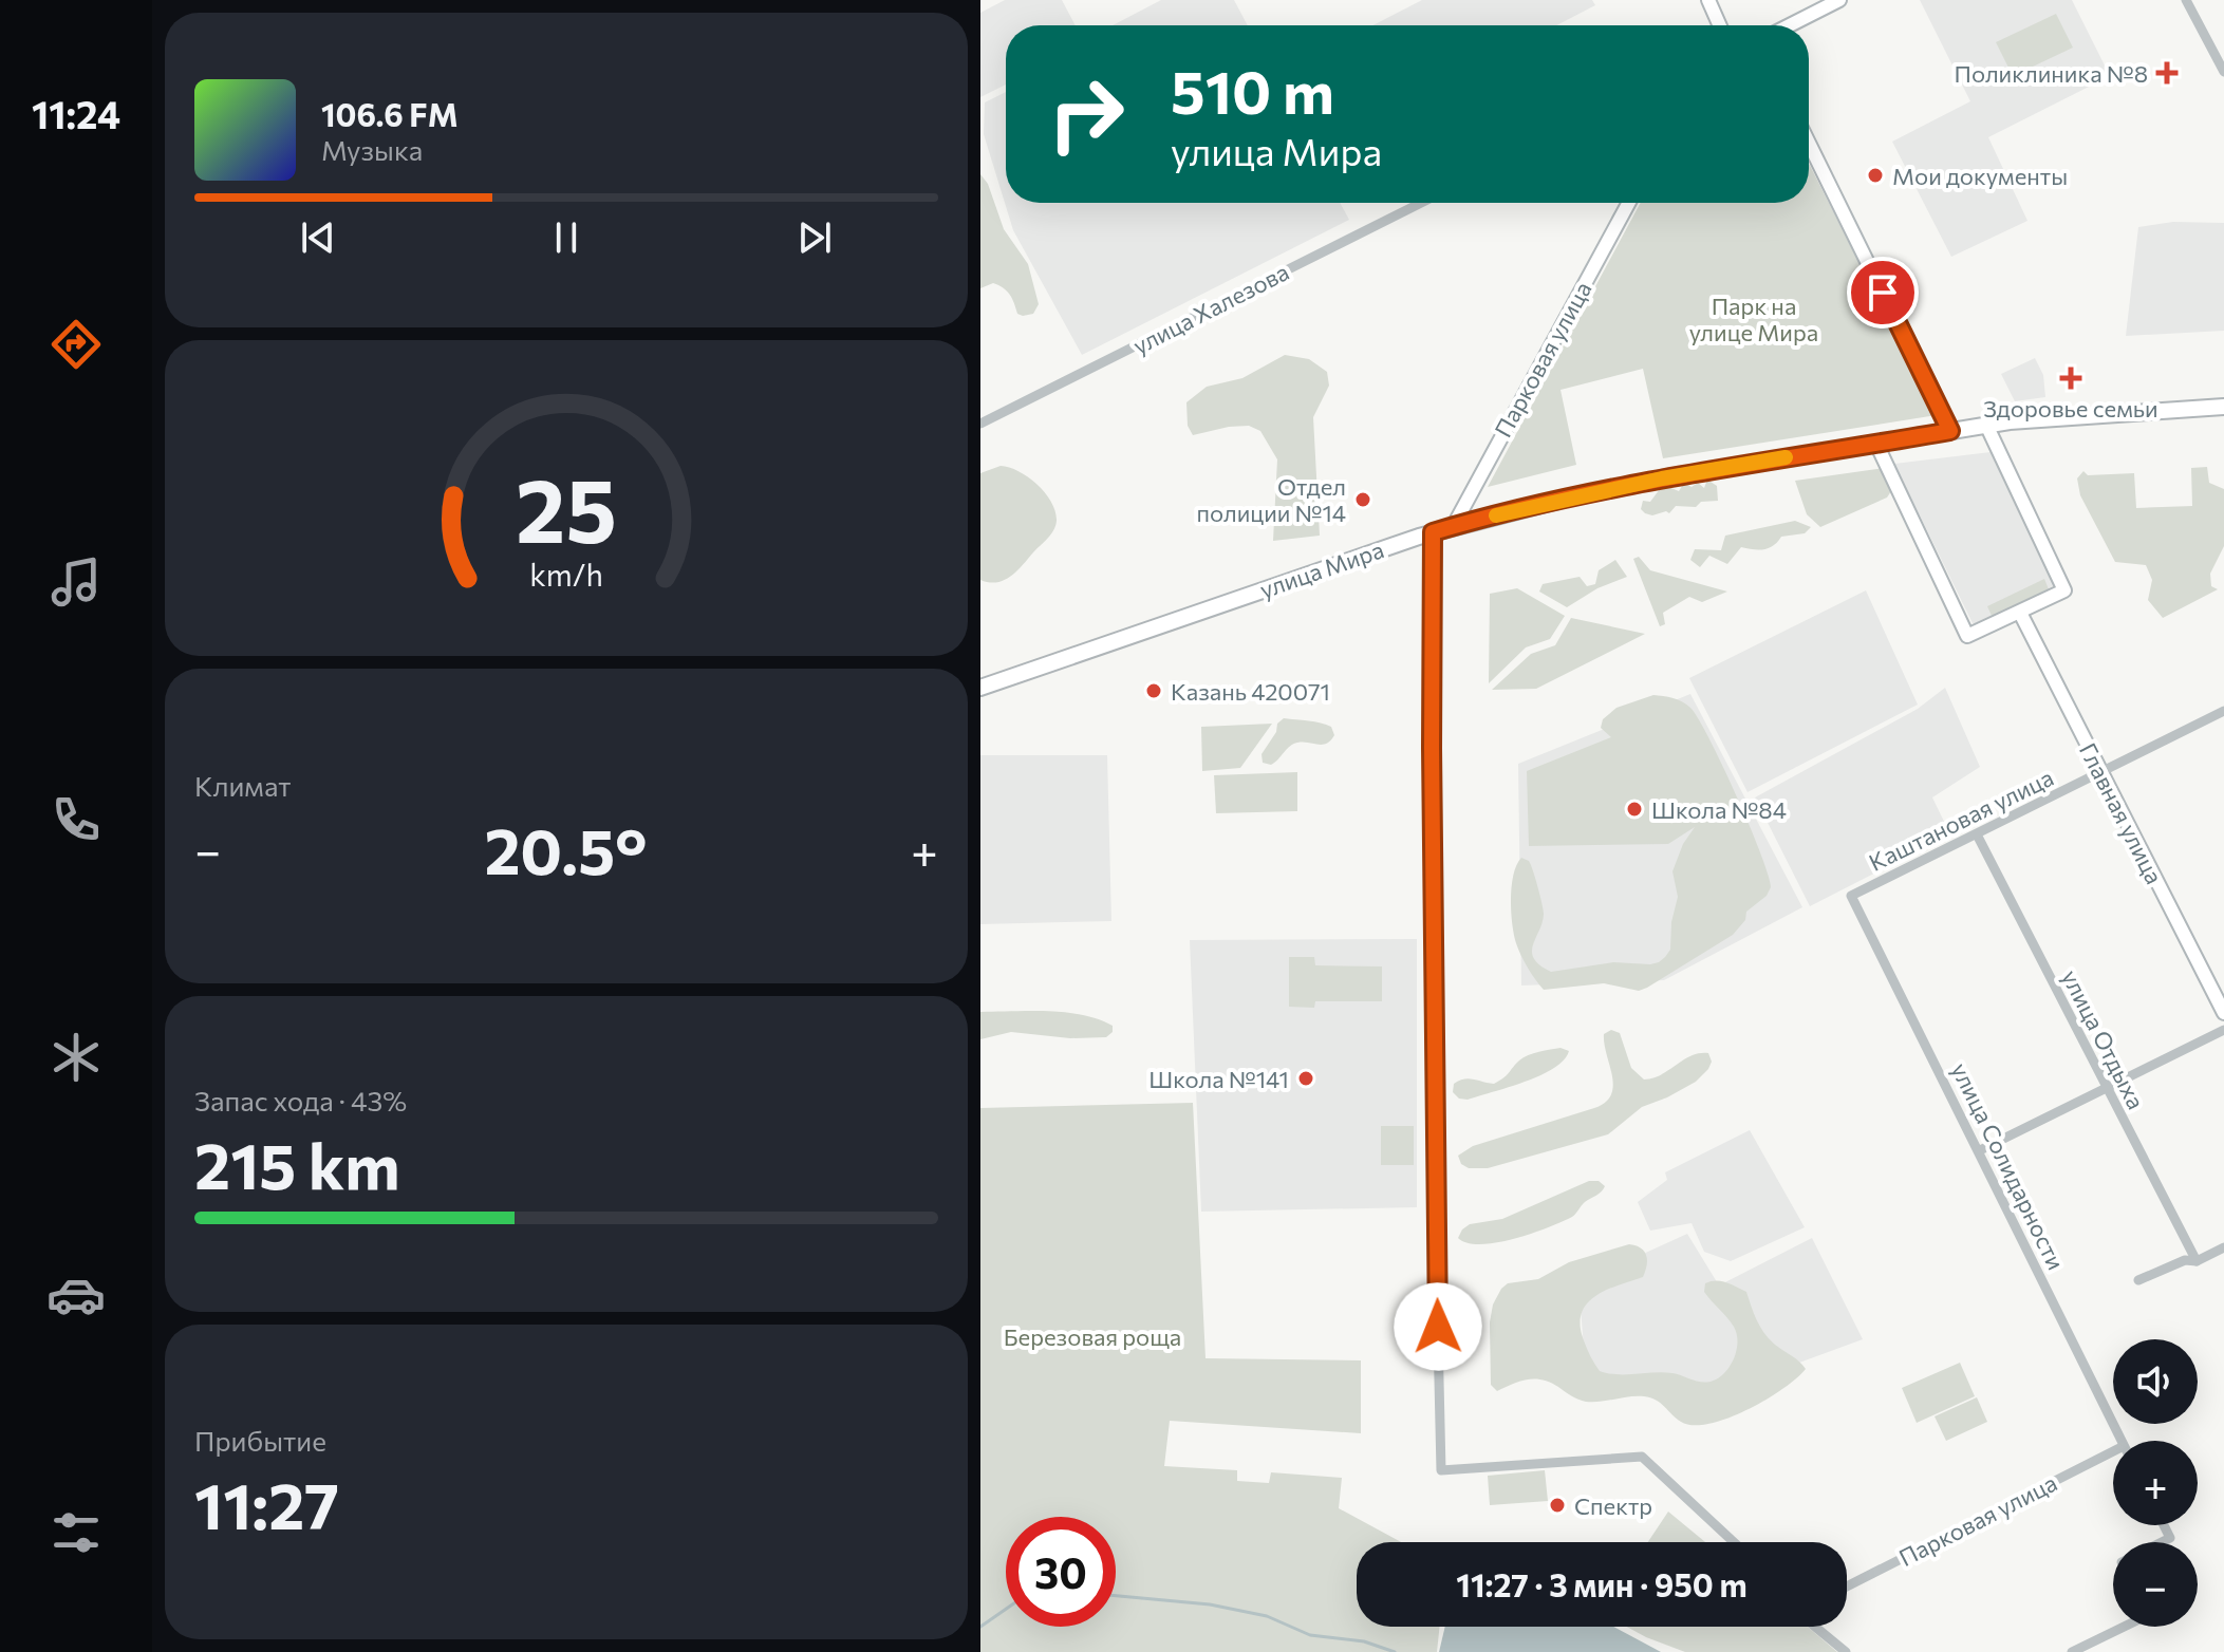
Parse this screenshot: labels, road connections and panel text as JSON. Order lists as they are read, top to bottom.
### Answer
{
  "streets": {
    "main road": ["улица Мира"],
    "street": [
      "улица Халезова",
      "Парковая улица",
      "Главная улица",
      "Каштановая улица",
      "улица Отдыха",
      "улица Солидарности"
    ]
  },
  "crossings": [
    ["Парковая улица", "улица Мира"],
    ["Главная улица", "Каштановая улица"],
    ["Каштановая улица", "улица Отдыха"],
    ["Каштановая улица", "улица Солидарности"]
  ],
  "parks": ["Парк на улице Мира", "Березовая роща"],
  "places": {
    "health": ["Поликлиника №8", "Здоровье семьи"],
    "other": [
      "Мои документы",
      "Отдел полиции №14",
      "Казань 420071",
      "Школа №84",
      "Школа №141",
      "Спектр"
    ]
  },
  "page": {
    "tabs": "11:24",
    "turn": ["510 m", "улица Мира"],
    "song": ["106.6 FM", "Музыка"],
    "tile": [
      "Климат",
      ["Запас хода · 43%", "215 km"],
      ["Прибытие", "11:27"]
    ],
    "heat": ["−", "20.5°", "+"],
    "map_buttons": ["+", "−"],
    "limit": "30",
    "trip": "11:27 · 3 мин · 950 m",
    "gauge": ["25", "km/h"]
  }
}
